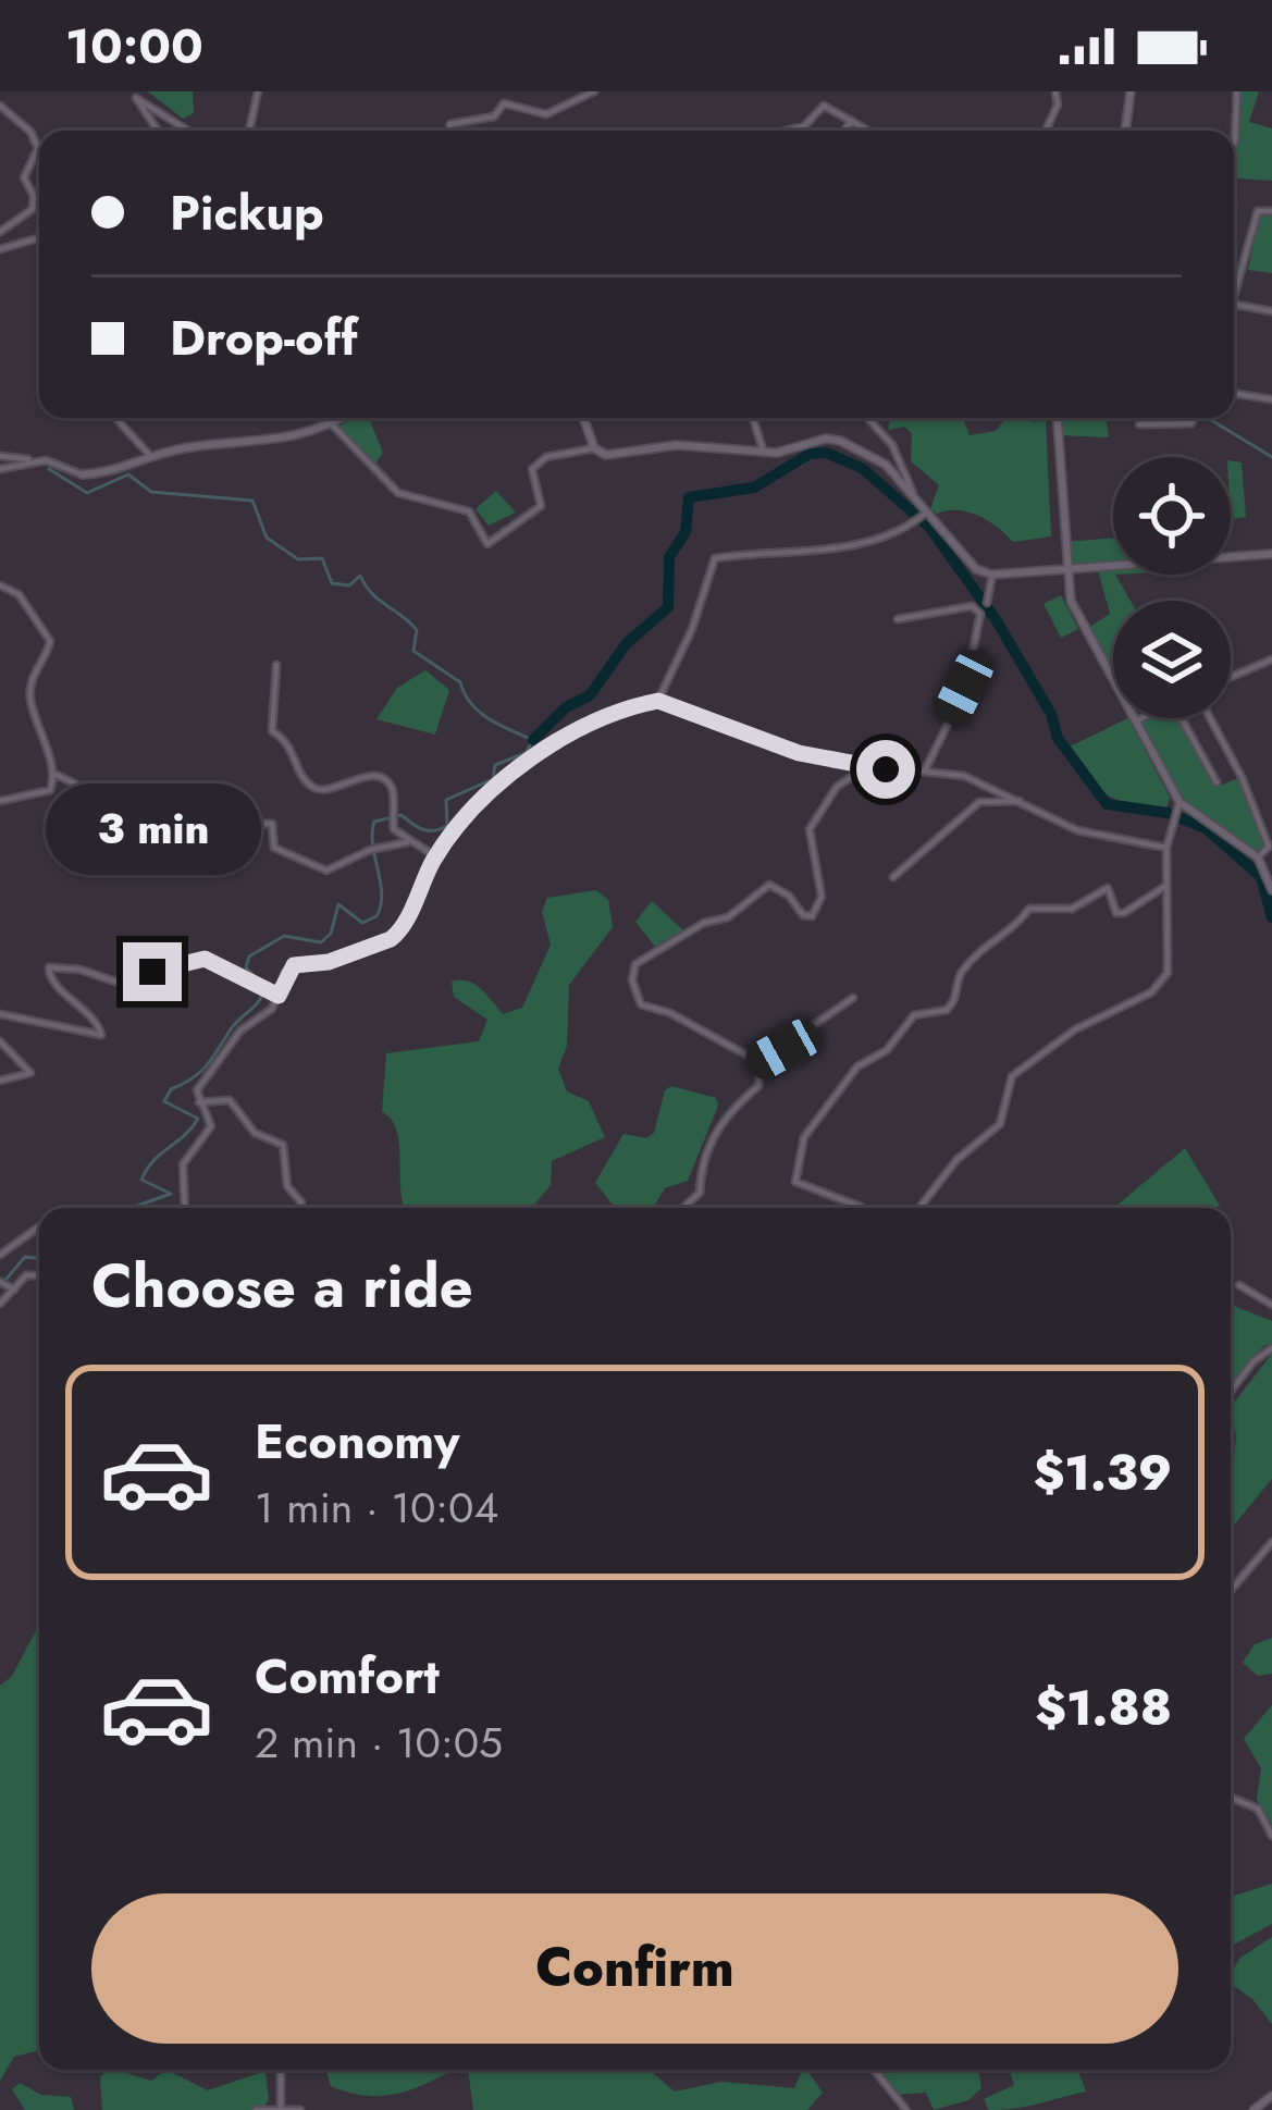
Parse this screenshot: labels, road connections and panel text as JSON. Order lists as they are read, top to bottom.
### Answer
{
  "page": {
    "status": "10:00",
    "banner": ["Pickup", "Drop-off"],
    "bubble": "3 min",
    "heading": "Choose a ride",
    "list": [
      {
        "name": "Economy",
        "note": "1 min · 10:04",
        "value": "$1.39"
      },
      {
        "name": "Comfort",
        "note": "2 min · 10:05",
        "value": "$1.88"
      }
    ],
    "buttons": "Confirm"
  }
}
